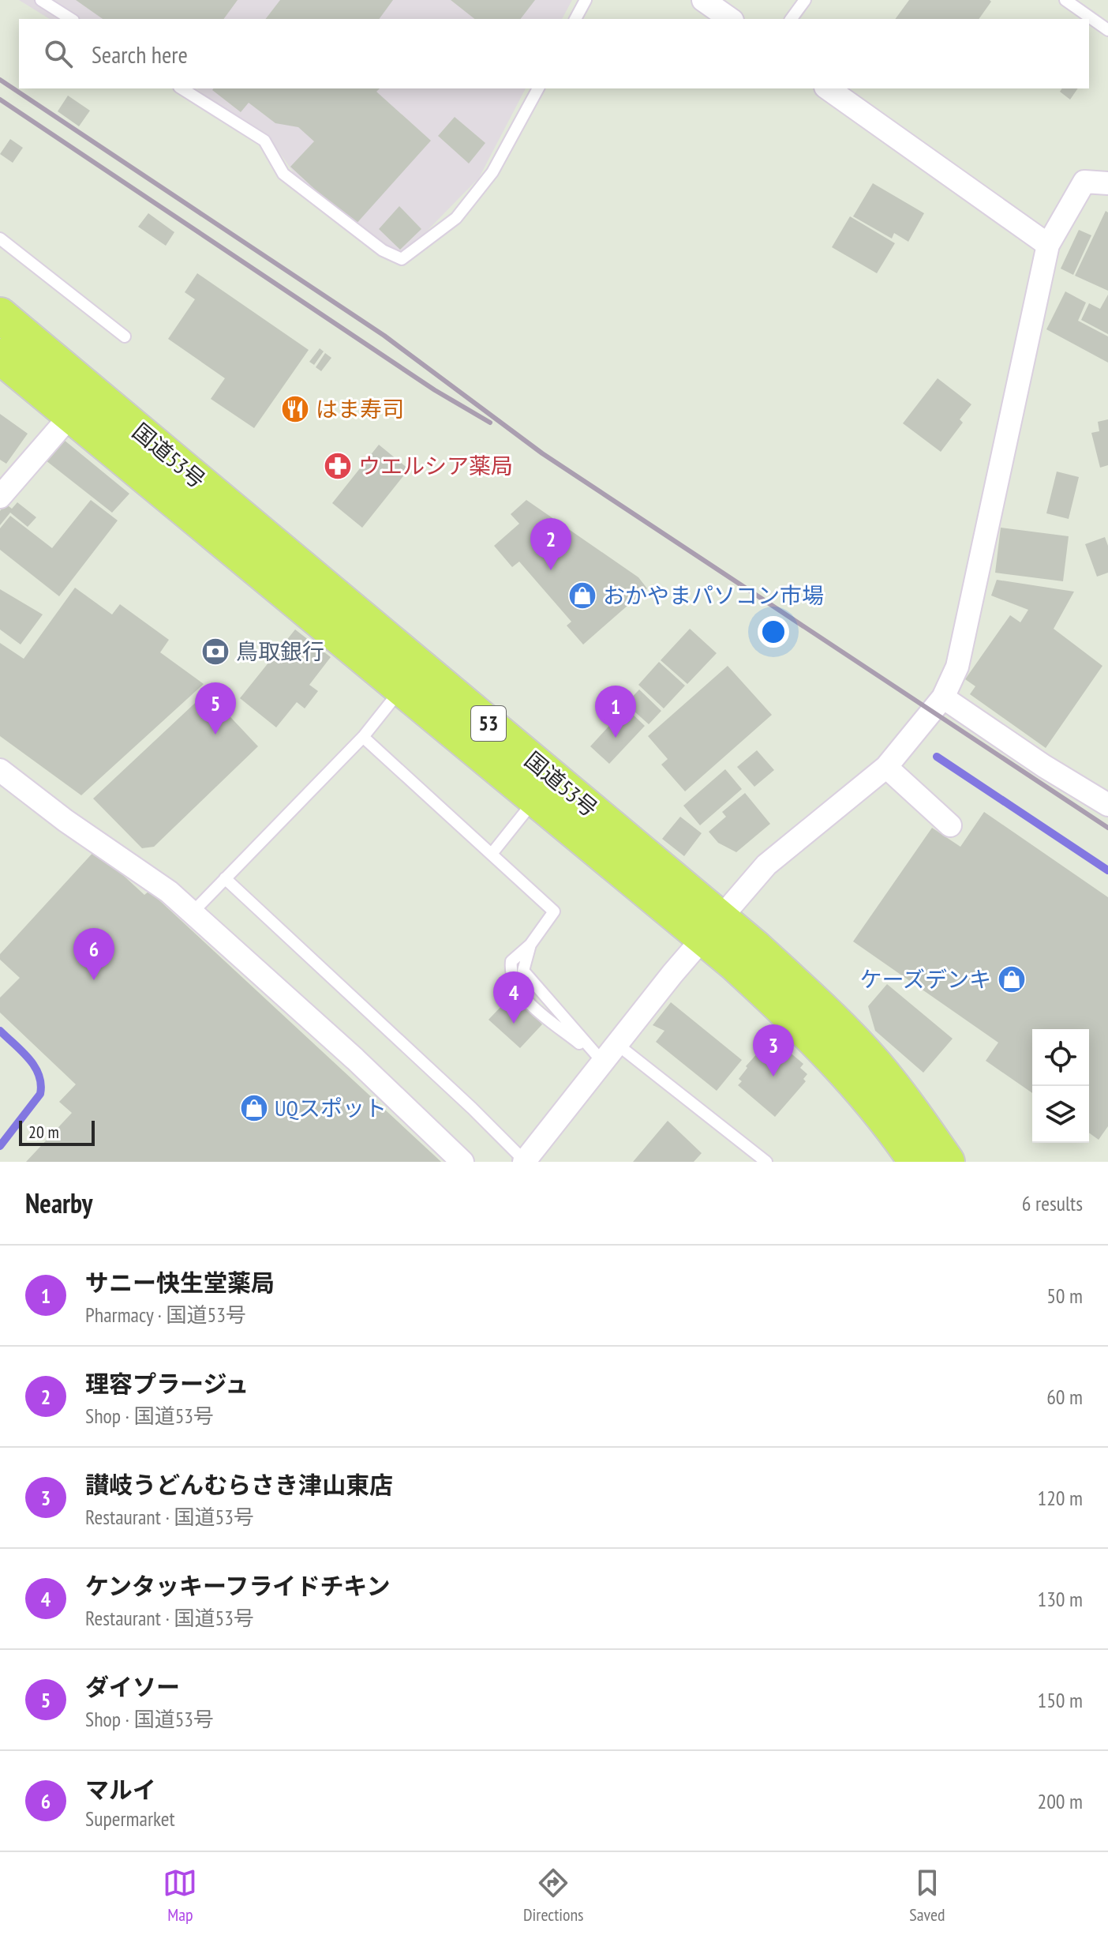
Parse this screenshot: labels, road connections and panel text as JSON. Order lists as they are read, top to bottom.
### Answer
{
  "streets": {
    "highway": ["国道53号", "53"]
  },
  "places": {
    "restaurant": ["はま寿司"],
    "pharmacy": ["ウエルシア薬局"],
    "shop": ["おかやまパソコン市場", "ケーズデンキ", "UQスポット"],
    "bank": ["鳥取銀行"]
  },
  "scale_bar": "20 m",
  "page": {
    "search": "Search here",
    "pins": [
      "2",
      "5",
      "1",
      "6",
      "4",
      "3"
    ],
    "scale": "20 m",
    "heading": ["Nearby", "6 results"],
    "list": [
      {
        "mark": "1",
        "name": "サニー快生堂薬局",
        "note": "Pharmacy · 国道53号",
        "value": "50 m"
      },
      {
        "mark": "2",
        "name": "理容プラージュ",
        "note": "Shop · 国道53号",
        "value": "60 m"
      },
      {
        "mark": "3",
        "name": "讃岐うどんむらさき津山東店",
        "note": "Restaurant · 国道53号",
        "value": "120 m"
      },
      {
        "mark": "4",
        "name": "ケンタッキーフライドチキン",
        "note": "Restaurant · 国道53号",
        "value": "130 m"
      },
      {
        "mark": "5",
        "name": "ダイソー",
        "note": "Shop · 国道53号",
        "value": "150 m"
      },
      {
        "mark": "6",
        "name": "マルイ",
        "note": "Supermarket",
        "value": "200 m"
      }
    ],
    "nav": ["Map", "Directions", "Saved"]
  }
}
